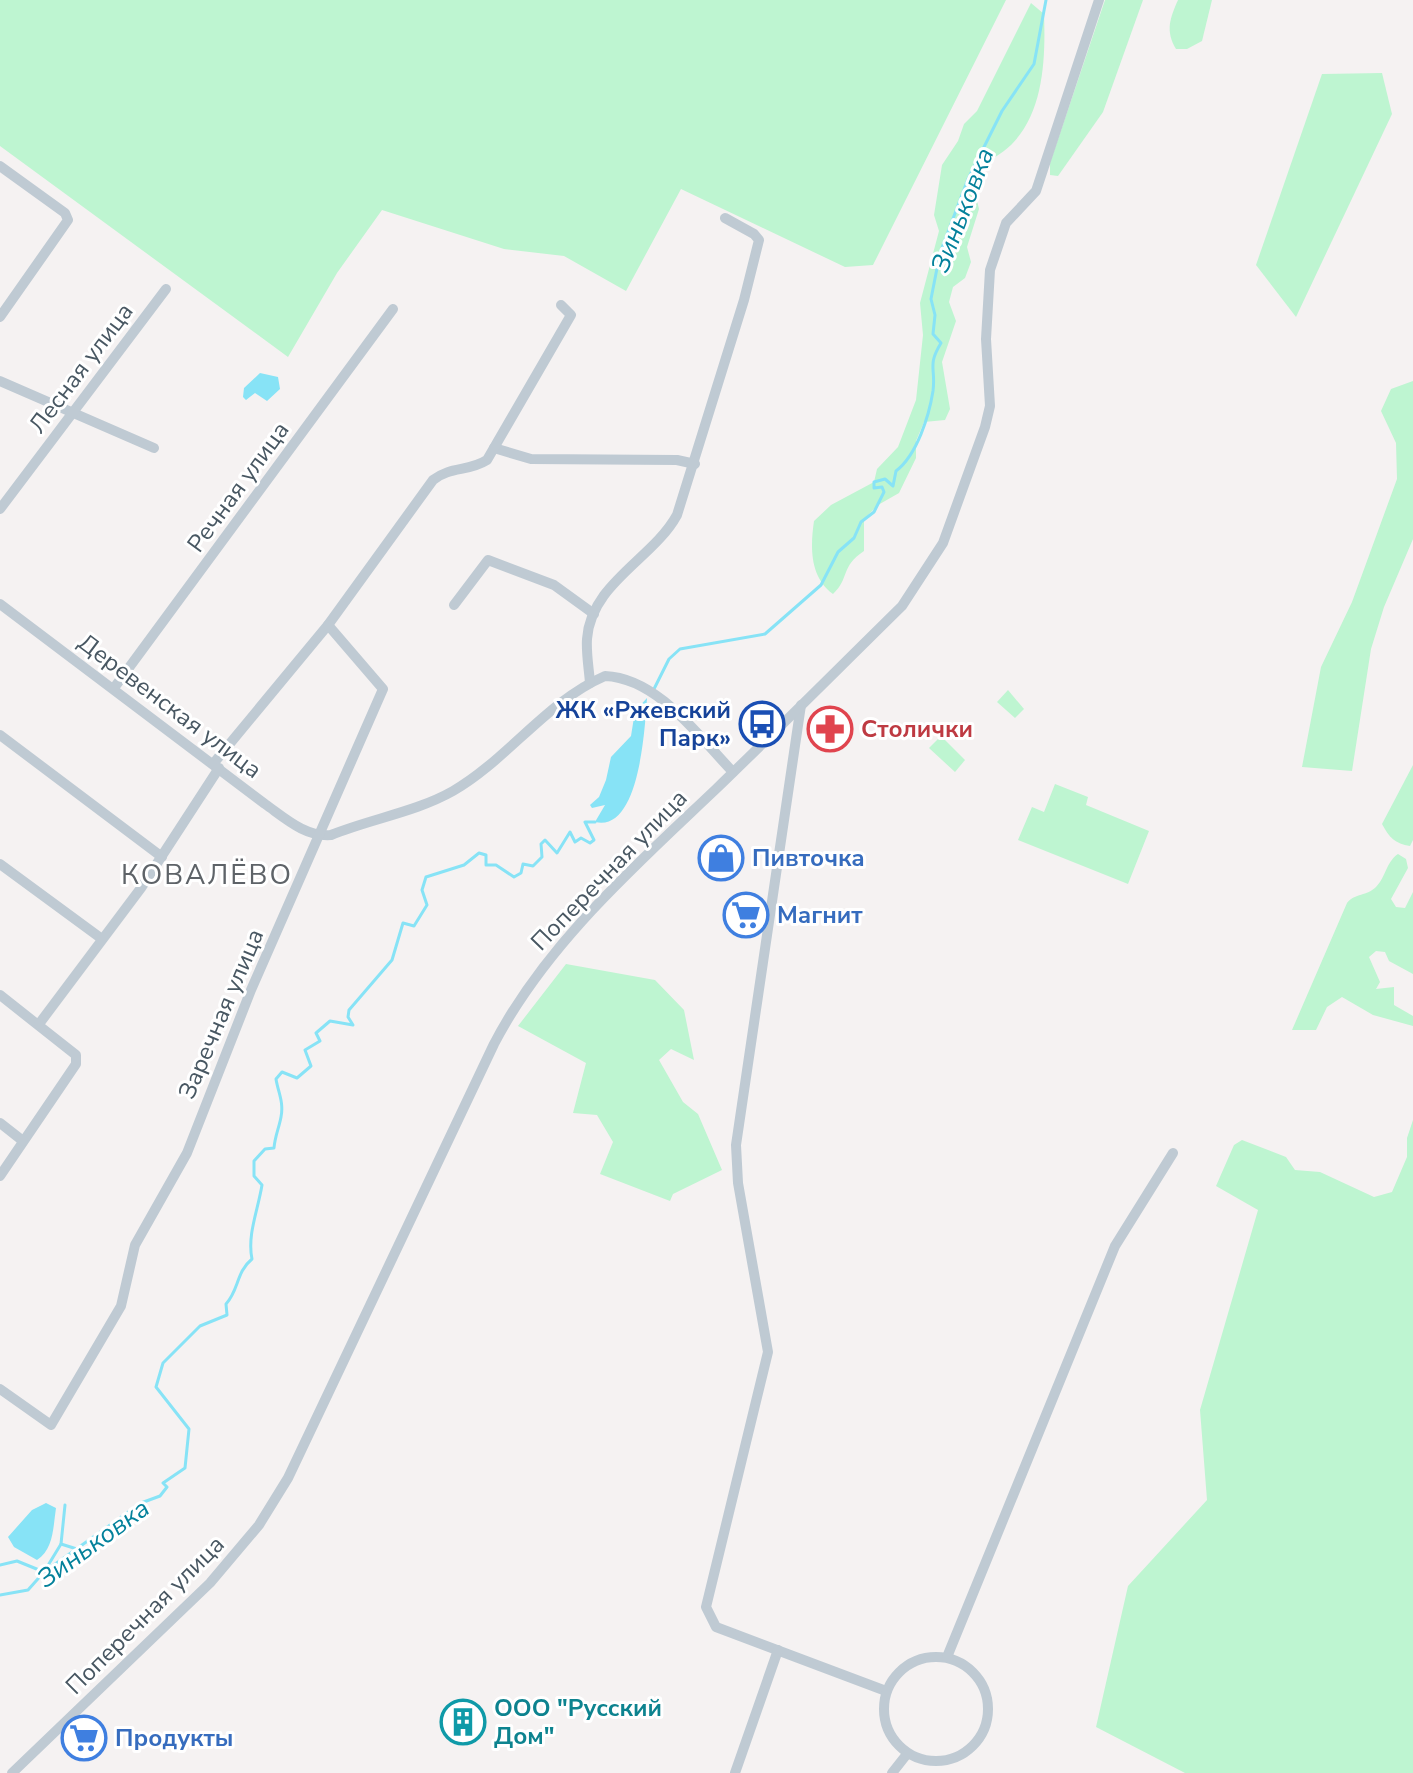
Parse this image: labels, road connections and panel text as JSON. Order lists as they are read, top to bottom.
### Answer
{
  "streets": {
    "street": [
      "Лесная улица",
      "Речная улица",
      "Деревенская улица",
      "Поперечная улица",
      "Заречная улица"
    ]
  },
  "crossings": [
    ["Речная улица", "Деревенская улица"],
    ["Деревенская улица", "Заречная улица"]
  ],
  "districts": ["КОВАЛЁВО"],
  "water": ["Зиньковка"],
  "places": {
    "bus stop": ["ЖК «Ржевский Парк»"],
    "pharmacy": ["Столички"],
    "shop": ["Пивточка"],
    "supermarket": ["Магнит", "Продукты"],
    "building": ["ООО \"Русский Дом\""]
  }
}
